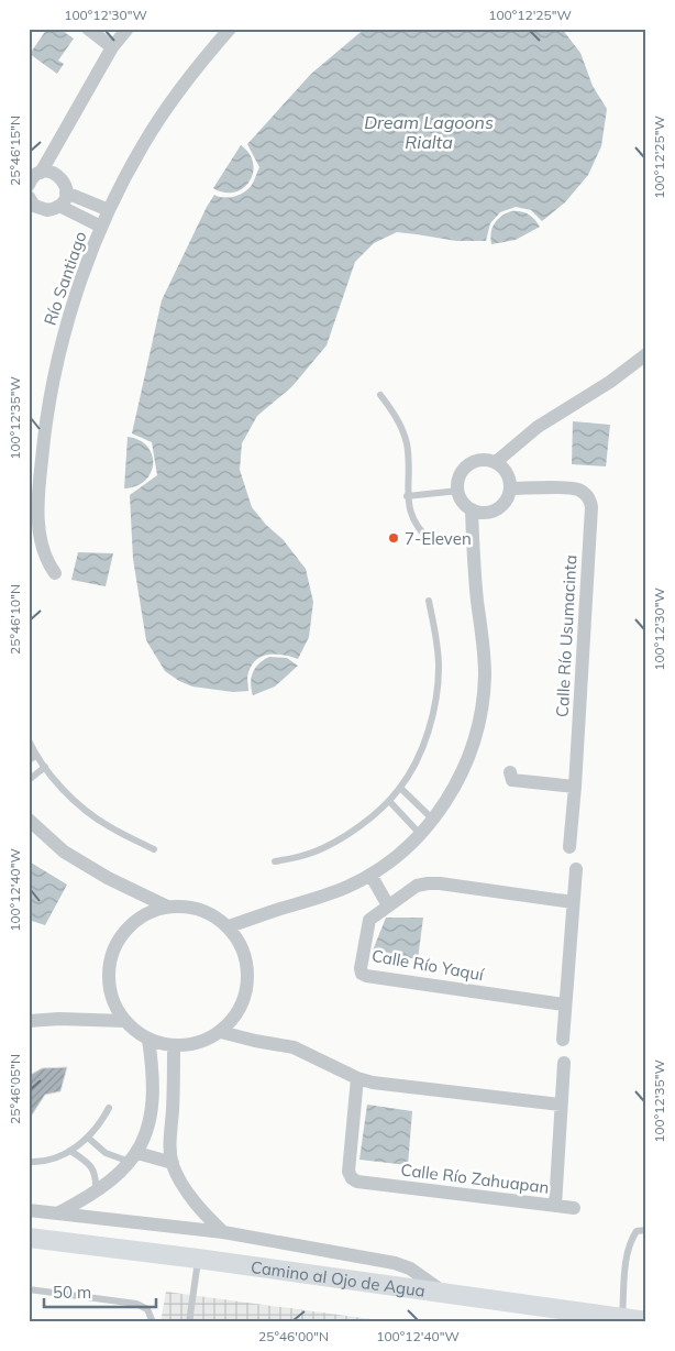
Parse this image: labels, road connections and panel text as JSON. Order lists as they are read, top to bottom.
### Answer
{
  "streets": {
    "street": [
      "Río Santiago",
      "Calle Río Usumacinta",
      "Calle Río Yaquí",
      "Calle Río Zahuapan",
      "Camino al Ojo de Agua"
    ]
  },
  "water": ["Dream Lagoons Rialta"],
  "places": ["7-Eleven"],
  "scale_bar": "50 m",
  "coordinates": [
    "100°12'30\"W",
    "100°12'25\"W",
    "25°46'15\"N",
    "100°12'35\"W",
    "25°46'10\"N",
    "100°12'40\"W",
    "25°46'05\"N",
    "25°46'00\"N"
  ]
}
